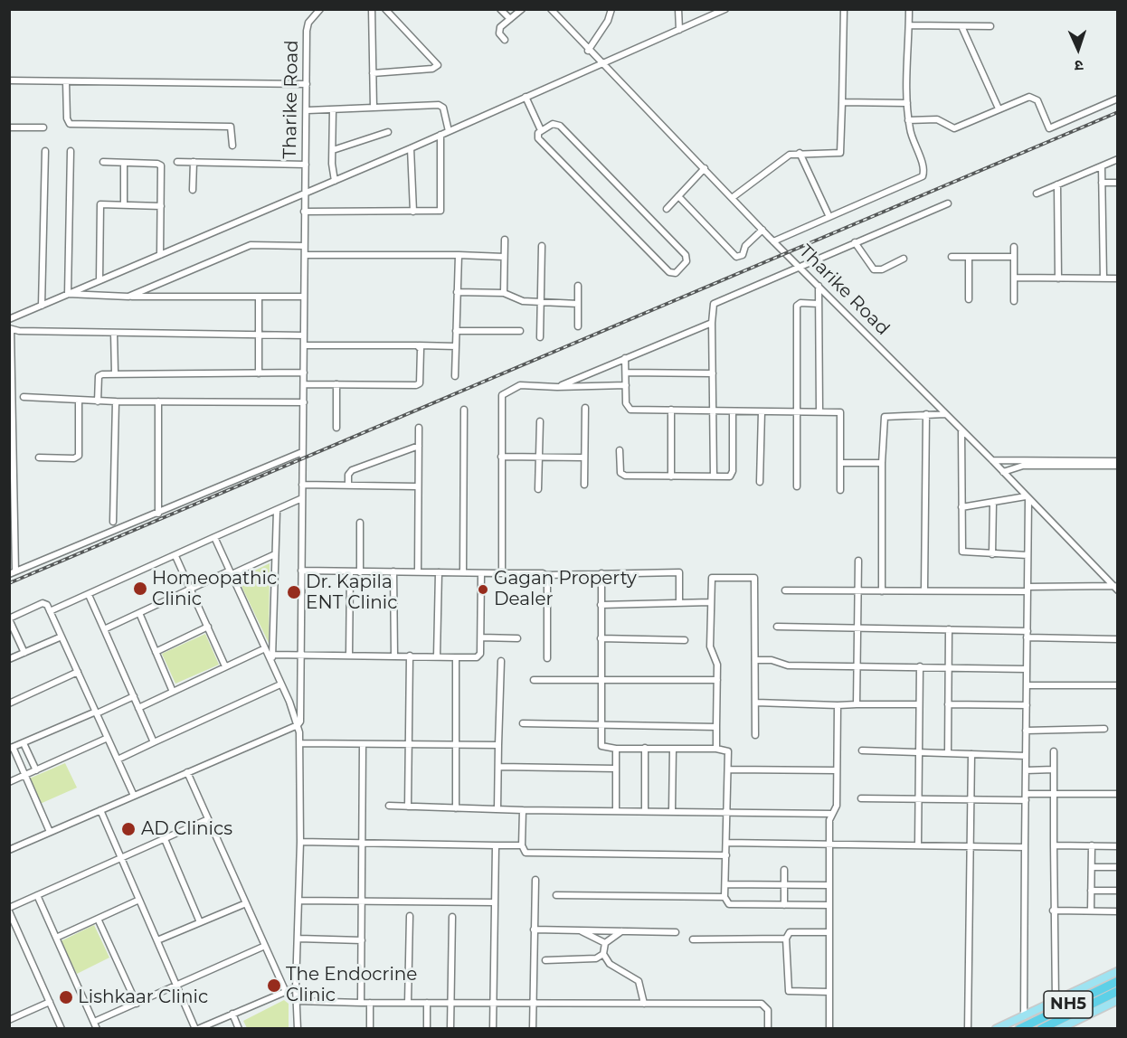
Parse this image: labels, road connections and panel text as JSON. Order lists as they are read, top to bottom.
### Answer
{
  "streets": {
    "highway": ["NH5"],
    "street": ["Tharike Road"]
  },
  "places": [
    "Homeopathic Clinic",
    "Gagan Property Dealer",
    "Dr. Kapila ENT Clinic",
    "AD Clinics",
    "The Endocrine Clinic",
    "Lishkaar Clinic"
  ],
  "north": "bottom"
}
